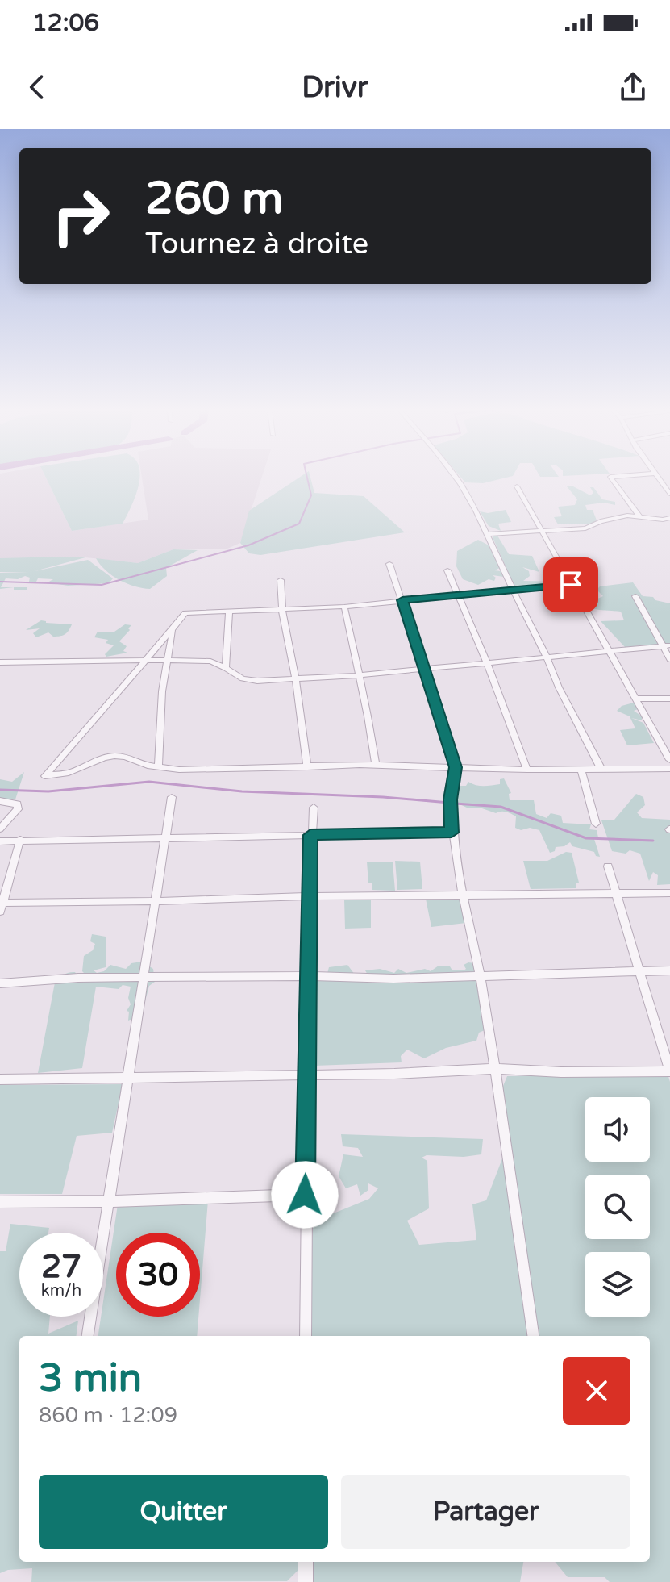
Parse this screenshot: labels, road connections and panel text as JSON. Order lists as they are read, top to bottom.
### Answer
{
  "page": {
    "status": "12:06",
    "header": "Drivr",
    "turn": ["260 m", "Tournez à droite"],
    "speed": "27 km/h",
    "limit": "30",
    "heading": ["3 min", "860 m · 12:09"],
    "buttons": ["Quitter", "Partager"]
  }
}
